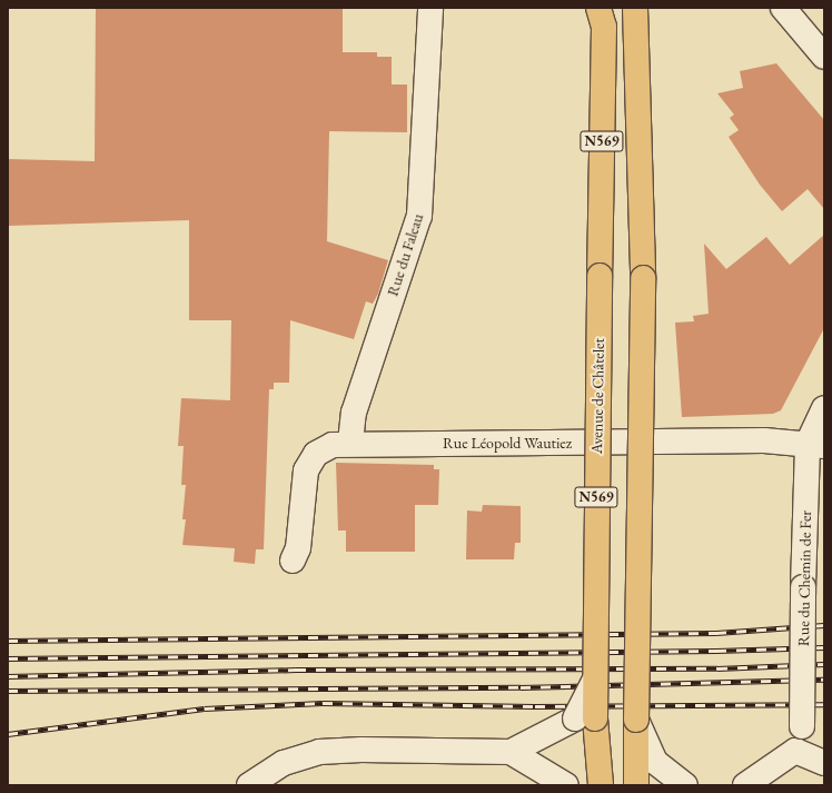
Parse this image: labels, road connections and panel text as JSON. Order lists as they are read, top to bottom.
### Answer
{
  "streets": {
    "main road": ["N569", "Avenue de Châtelet"],
    "street": ["Rue du Faleau", "Rue Léopold Wautiez", "Rue du Chemin de Fer"]
  },
  "crossings": [
    ["Rue du Faleau", "Rue Léopold Wautiez"],
    ["Rue Léopold Wautiez", "Rue du Chemin de Fer"]
  ]
}
